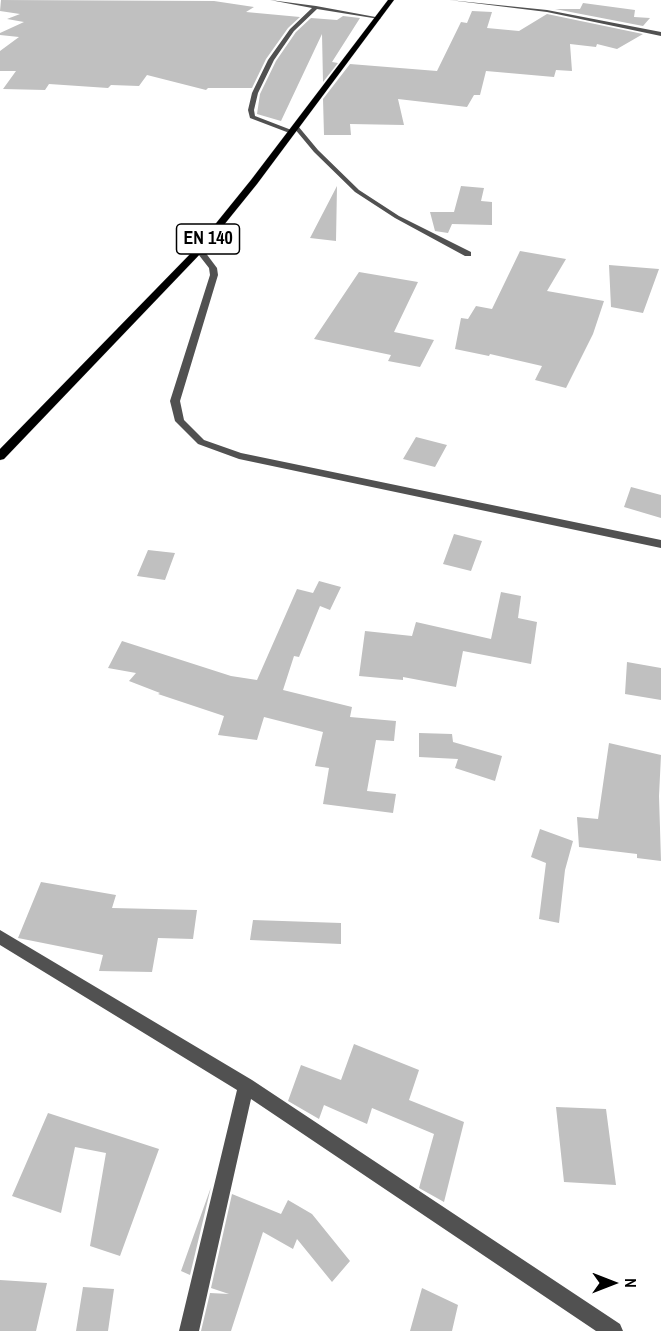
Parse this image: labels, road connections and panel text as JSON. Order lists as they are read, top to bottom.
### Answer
{
  "streets": {
    "main road": ["EN 140"]
  },
  "north": "right"
}
